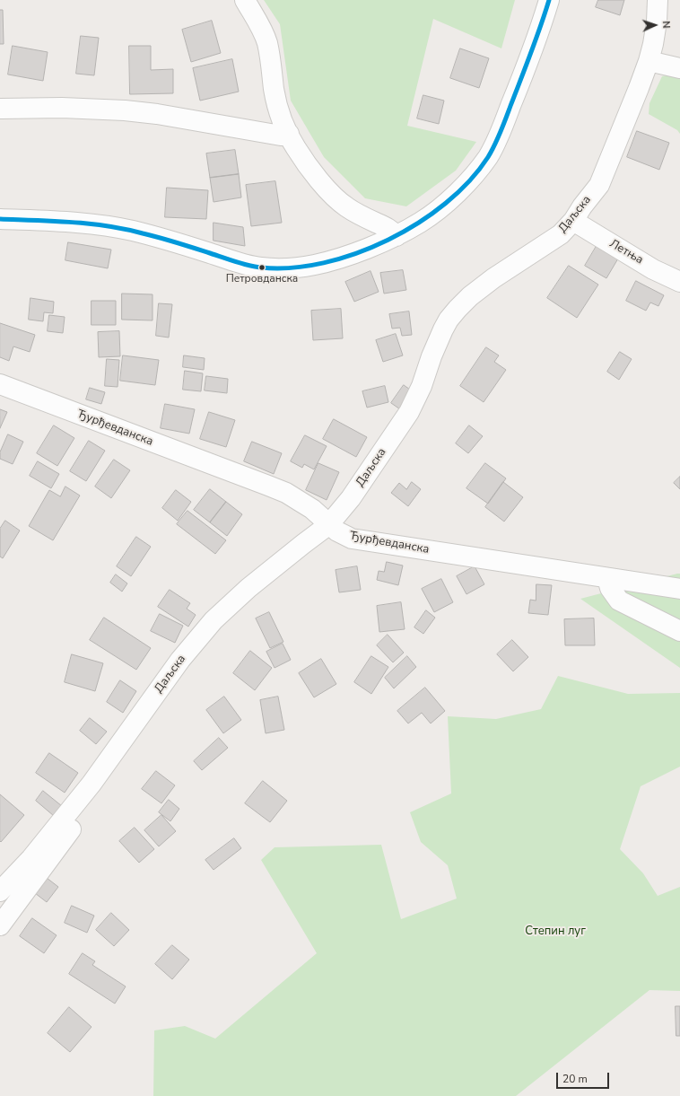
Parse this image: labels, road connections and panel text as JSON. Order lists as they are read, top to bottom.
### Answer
{
  "streets": {
    "street": ["Даљска", "Летња", "Ђурђевданска"]
  },
  "crossings": [
    ["Даљска", "Летња"],
    ["Даљска", "Ђурђевданска"]
  ],
  "parks": ["Степин луг"],
  "places": ["Петровданска"],
  "scale_bar": "20 m",
  "north": "right"
}
